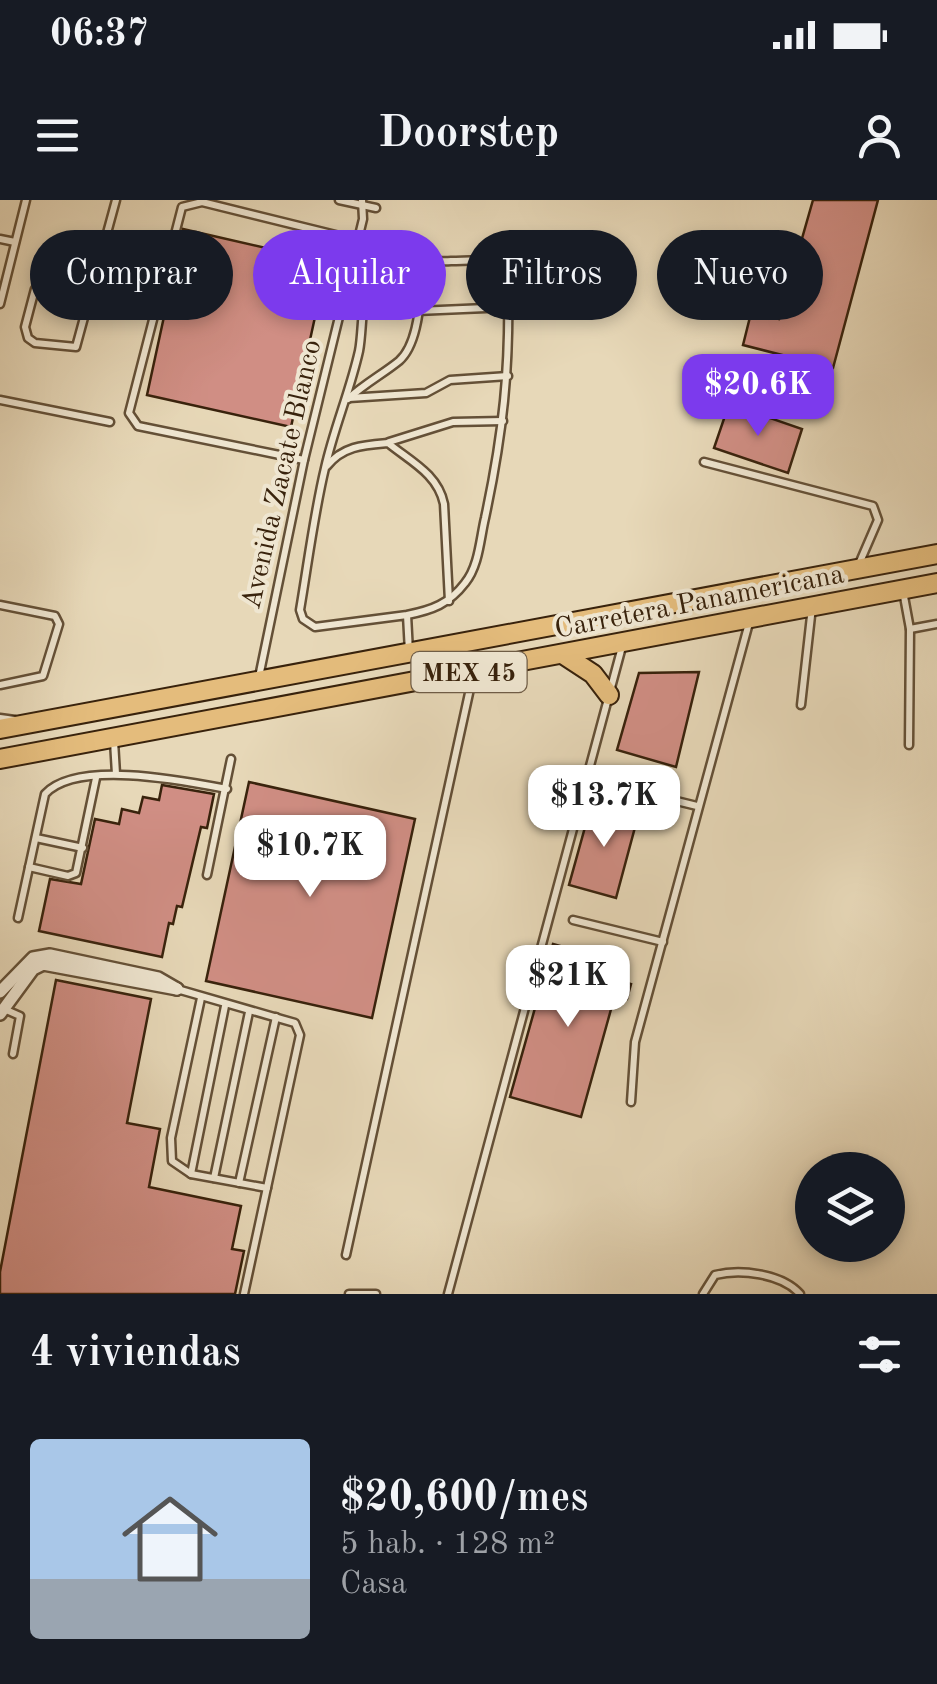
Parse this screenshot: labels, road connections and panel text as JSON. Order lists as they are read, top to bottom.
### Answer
{
  "streets": {
    "main road": ["Carretera Panamericana", "MEX 45"],
    "lane": ["Avenida Zacate Blanco"]
  },
  "crossings": [
    ["Avenida Zacate Blanco", "Carretera Panamericana"]
  ],
  "page": {
    "status": "06:37",
    "header": "Doorstep",
    "chip": [
      "Comprar",
      "Alquilar",
      "Filtros",
      "Nuevo"
    ],
    "price": [
      "$20.6K",
      "$13.7K",
      "$10.7K",
      "$21K"
    ],
    "heading": "4 viviendas",
    "list": [
      {
        "name": "$20,600/mes",
        "note": "5 hab. · 128 m² · Casa"
      }
    ]
  }
}
